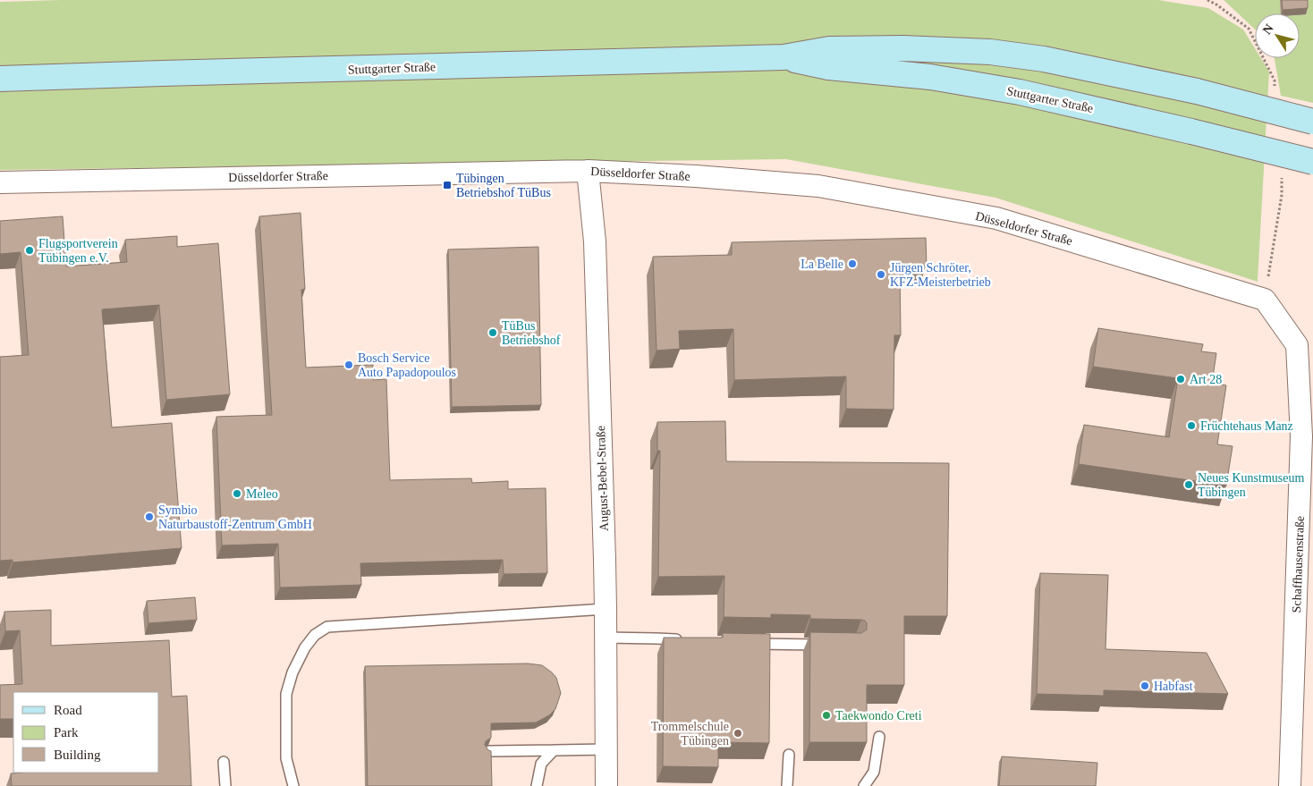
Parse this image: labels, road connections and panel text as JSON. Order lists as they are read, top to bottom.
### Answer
{
  "streets": {
    "main road": ["Stuttgarter Straße"],
    "street": ["Düsseldorfer Straße", "August-Bebel-Straße", "Schaffhausenstraße"]
  },
  "crossings": [
    ["Düsseldorfer Straße", "August-Bebel-Straße"],
    ["Düsseldorfer Straße", "Schaffhausenstraße"]
  ],
  "places": {
    "transit": ["Tübingen Betriebshof TüBus"],
    "other": [
      "Flugsportverein Tübingen e.V.",
      "La Belle",
      "Jürgen Schröter, KFZ-Meisterbetrieb",
      "TüBus Betriebshof",
      "Bosch Service Auto Papadopoulos",
      "Art 28",
      "Früchtehaus Manz",
      "Neues Kunstmuseum Tübingen",
      "Meleo",
      "Symbio Naturbaustoff-Zentrum GmbH",
      "Habfast",
      "Taekwondo Creti",
      "Trommelschule Tübingen"
    ]
  },
  "legend": ["Road", "Park", "Building"],
  "north": "top left"
}
